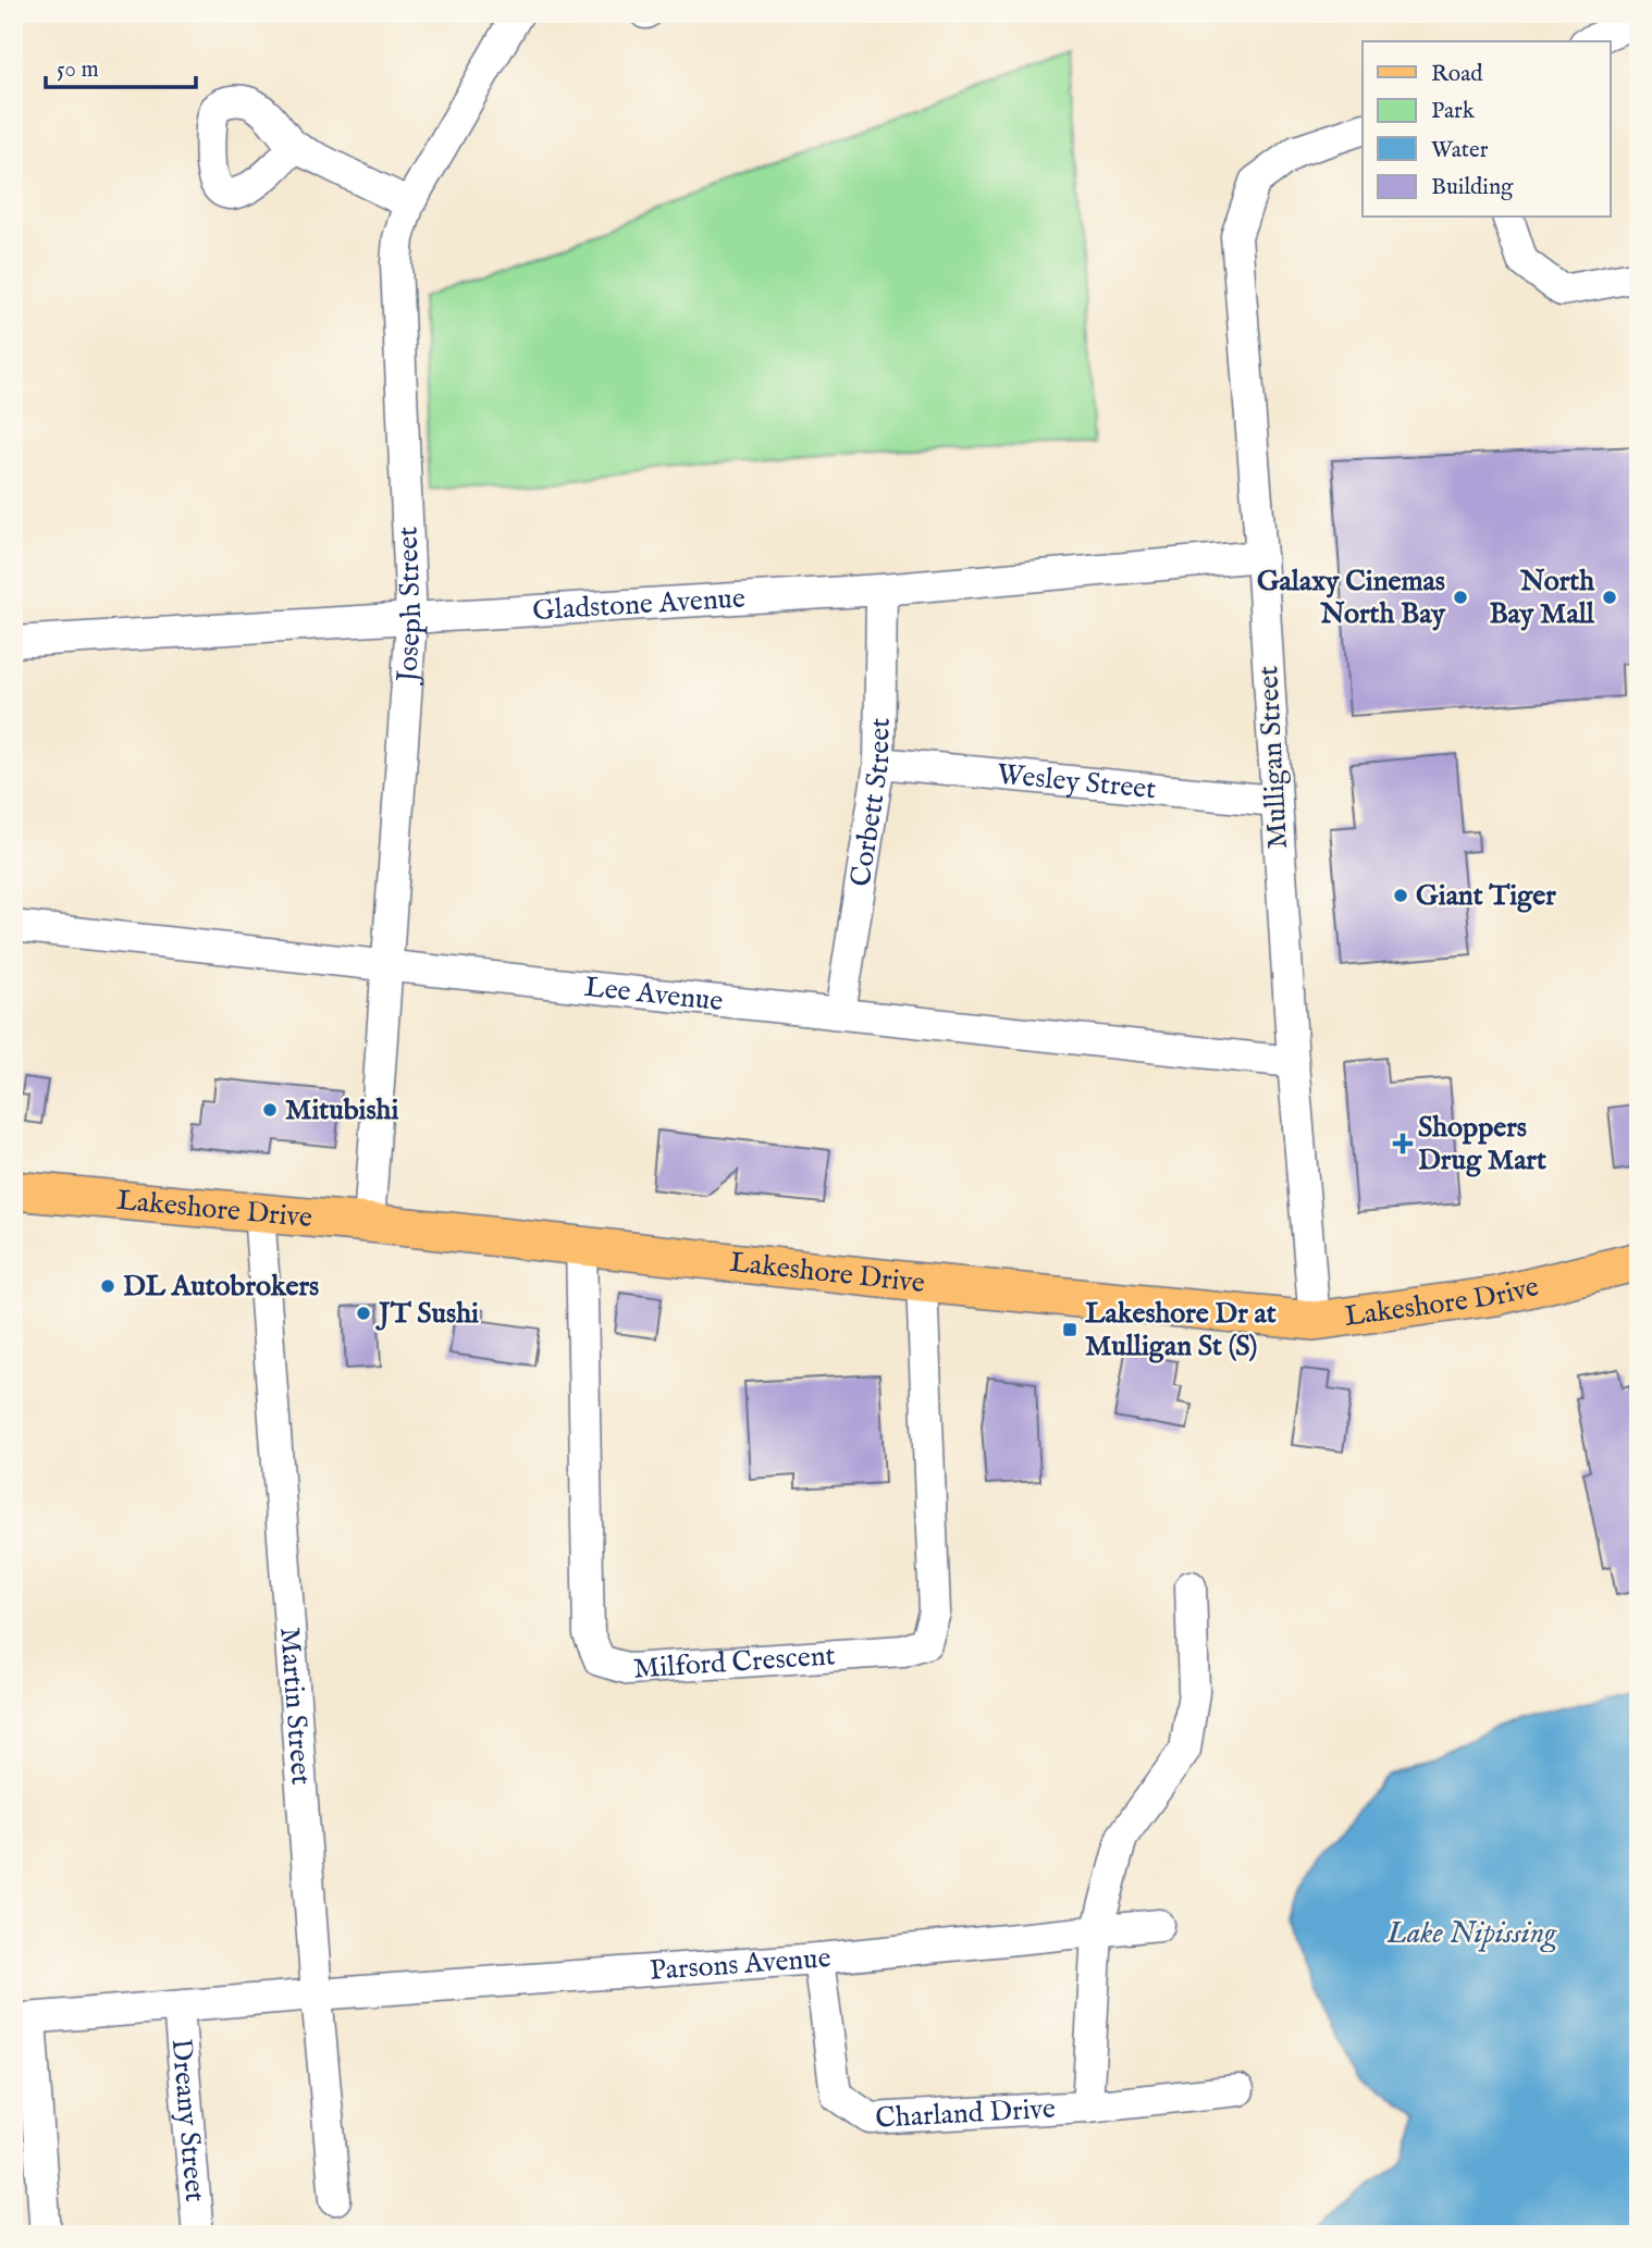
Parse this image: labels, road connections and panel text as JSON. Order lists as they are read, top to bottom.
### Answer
{
  "streets": {
    "main road": ["Lakeshore Drive"],
    "street": [
      "Joseph Street",
      "Gladstone Avenue",
      "Mulligan Street",
      "Wesley Street",
      "Corbett Street",
      "Lee Avenue",
      "Milford Crescent",
      "Martin Street",
      "Parsons Avenue",
      "Charland Drive",
      "Dreany Street"
    ]
  },
  "crossings": [
    ["Joseph Street", "Gladstone Avenue"],
    ["Joseph Street", "Lee Avenue"],
    ["Joseph Street", "Lakeshore Drive"],
    ["Gladstone Avenue", "Mulligan Street"],
    ["Gladstone Avenue", "Corbett Street"],
    ["Mulligan Street", "Wesley Street"],
    ["Mulligan Street", "Lee Avenue"],
    ["Mulligan Street", "Lakeshore Drive"],
    ["Wesley Street", "Corbett Street"],
    ["Corbett Street", "Lee Avenue"],
    ["Lakeshore Drive", "Milford Crescent"],
    ["Lakeshore Drive", "Martin Street"],
    ["Martin Street", "Parsons Avenue"],
    ["Parsons Avenue", "Charland Drive"],
    ["Parsons Avenue", "Dreany Street"]
  ],
  "water": ["Lake Nipissing"],
  "places": {
    "other": [
      "Galaxy Cinemas North Bay",
      "North Bay Mall",
      "Giant Tiger",
      "Mitubishi",
      "DL Autobrokers",
      "JT Sushi"
    ],
    "health": ["Shoppers Drug Mart"],
    "transit": ["Lakeshore Dr at Mulligan St (S)"]
  },
  "legend": [
    "Road",
    "Park",
    "Water",
    "Building"
  ],
  "scale_bar": "50 m"
}
